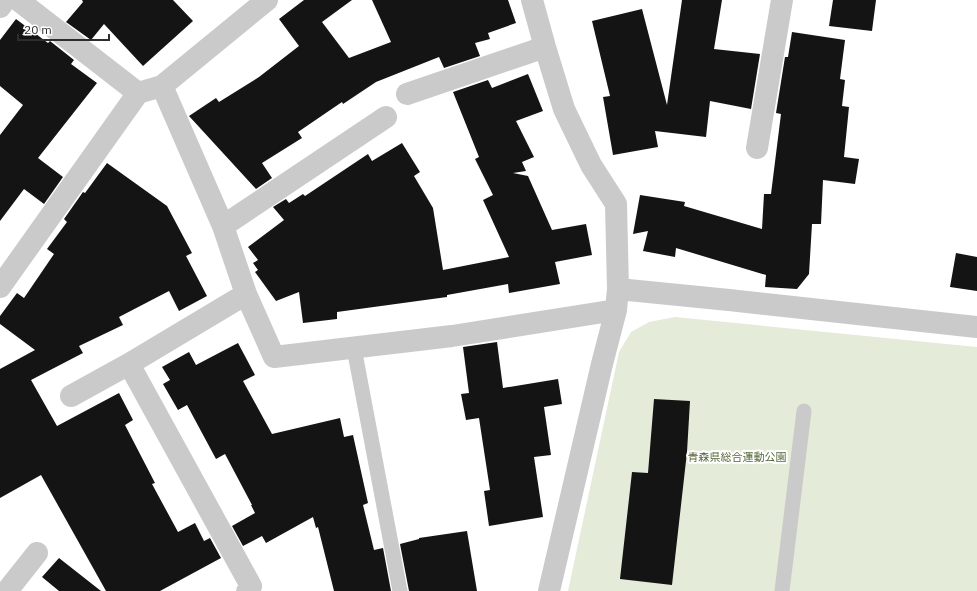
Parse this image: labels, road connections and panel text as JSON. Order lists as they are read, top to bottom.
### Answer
{
  "parks": ["青森県総合運動公園"],
  "scale_bar": "20 m"
}
